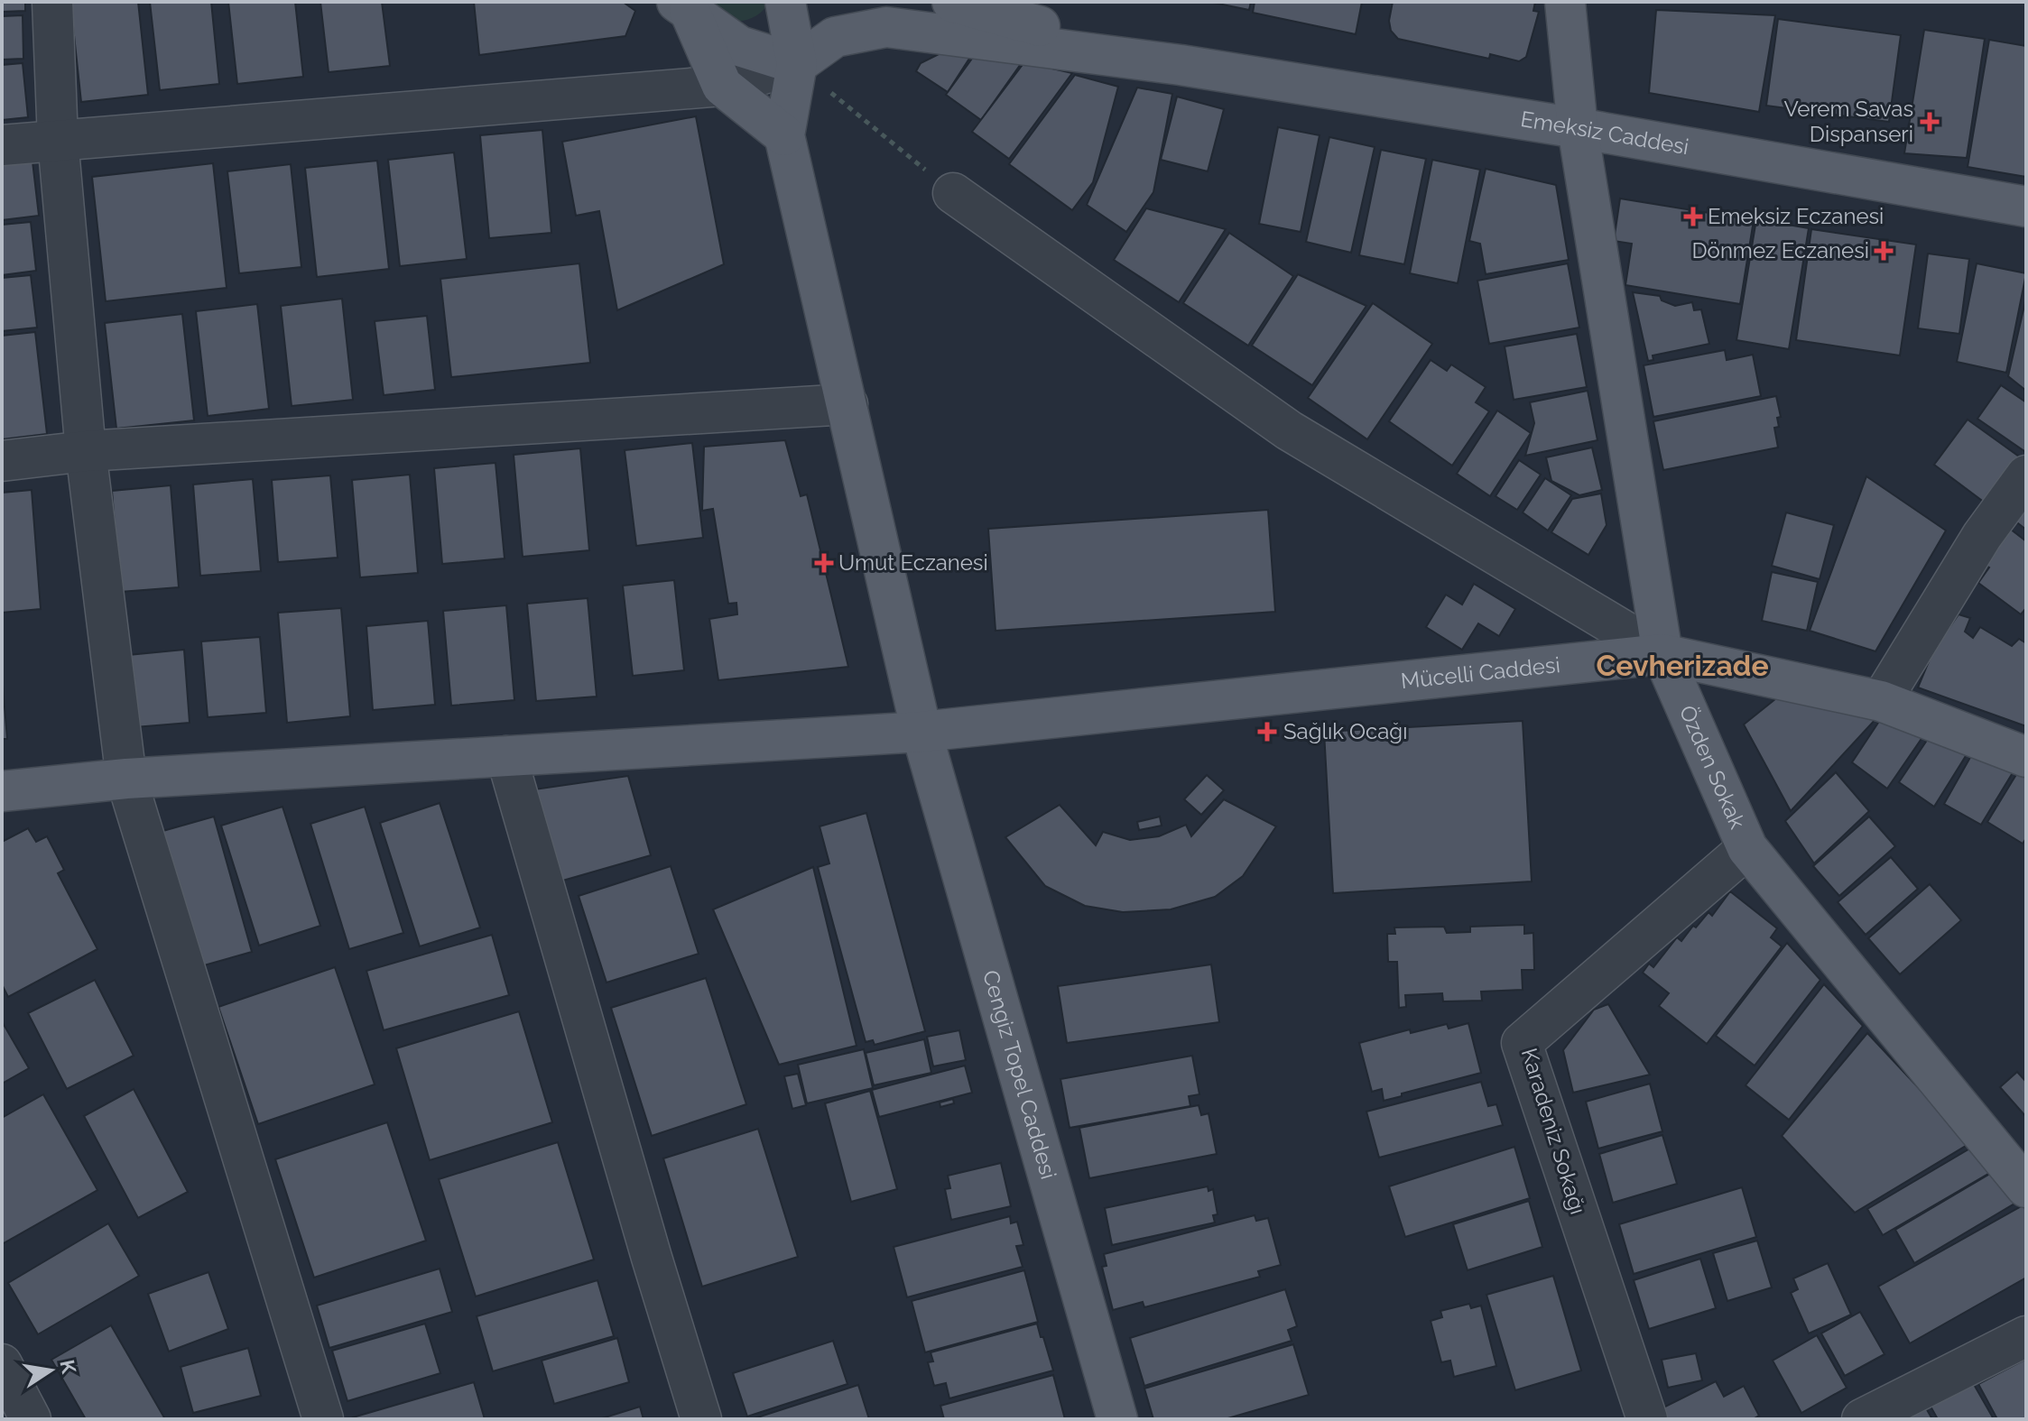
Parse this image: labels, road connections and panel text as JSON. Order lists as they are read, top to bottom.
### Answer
{
  "streets": {
    "main road": [
      "Emeksiz Caddesi",
      "Mücelli Caddesi",
      "Özden Sokak",
      "Cengiz Topel Caddesi"
    ],
    "street": ["Karadeniz Sokağı"]
  },
  "crossings": [
    ["Emeksiz Caddesi", "Özden Sokak"],
    ["Mücelli Caddesi", "Özden Sokak"],
    ["Mücelli Caddesi", "Cengiz Topel Caddesi"],
    ["Özden Sokak", "Karadeniz Sokağı"]
  ],
  "districts": ["Cevherizade"],
  "places": {
    "health": [
      "Verem Savas Dispanseri",
      "Emeksiz Eczanesi",
      "Dönmez Eczanesi",
      "Umut Eczanesi",
      "Sağlık Ocağı"
    ]
  },
  "north": "right"
}
